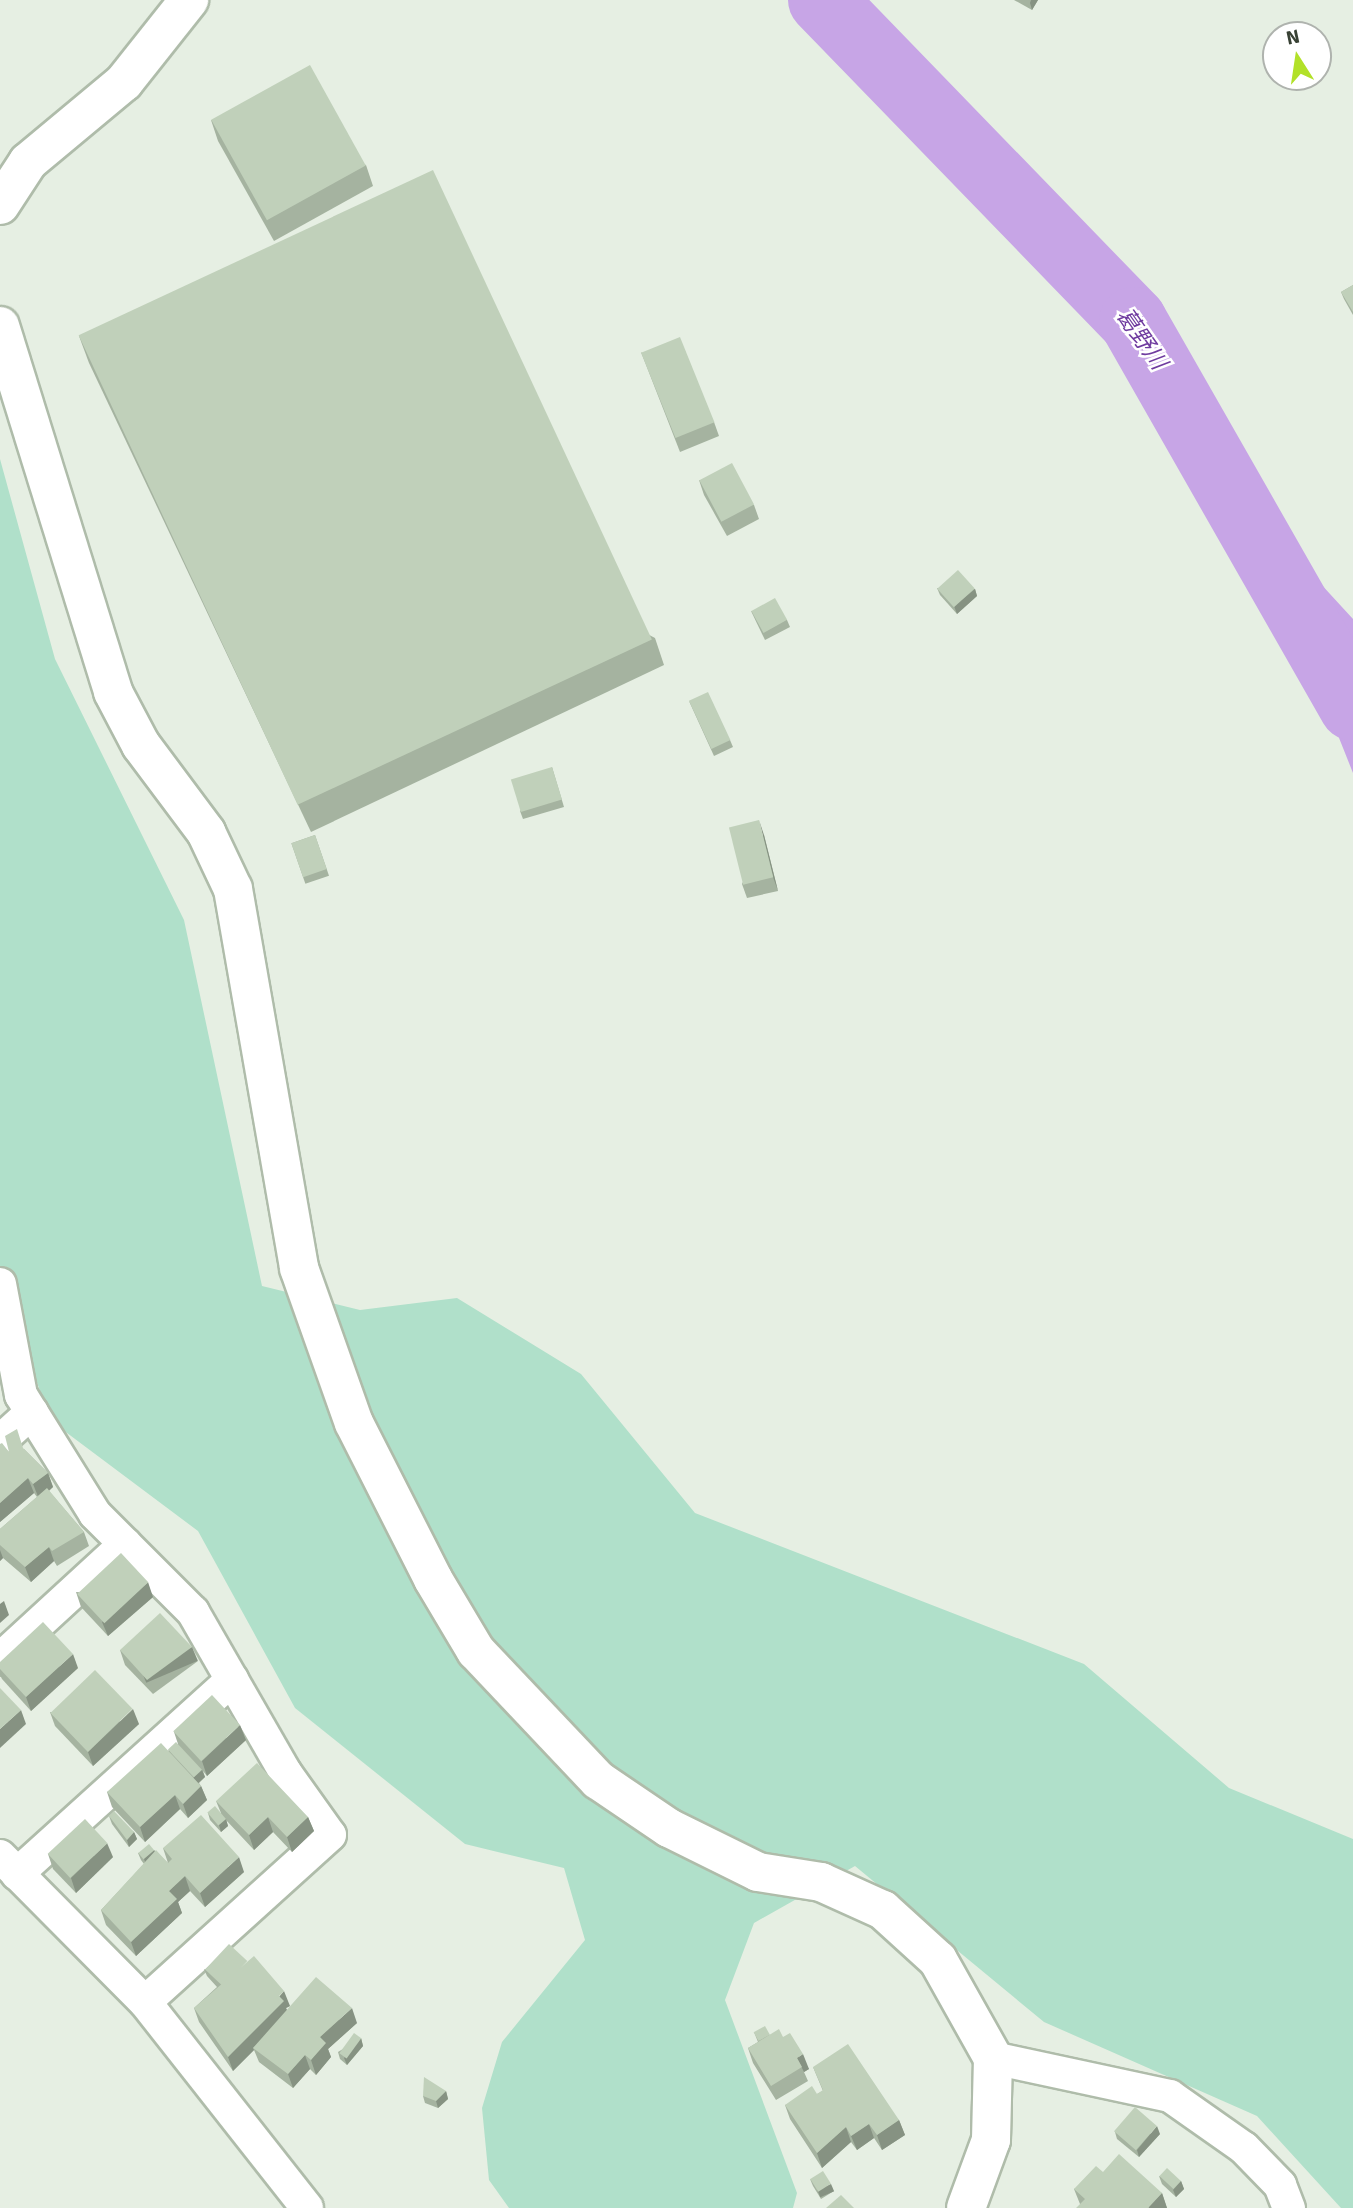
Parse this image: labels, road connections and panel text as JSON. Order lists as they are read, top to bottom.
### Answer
{
  "water": ["葛野川"],
  "north": "top"
}
